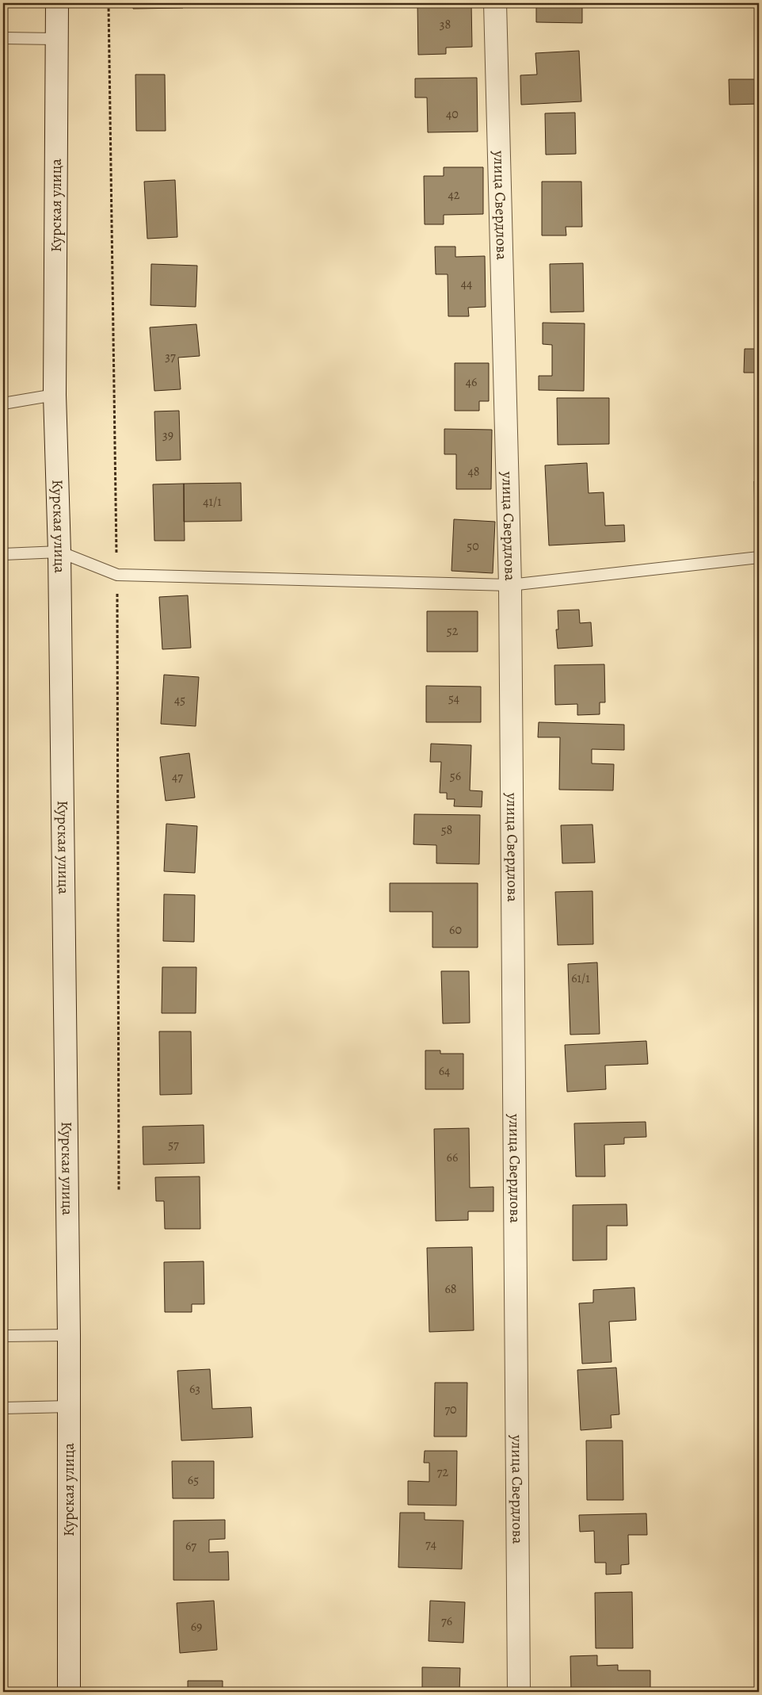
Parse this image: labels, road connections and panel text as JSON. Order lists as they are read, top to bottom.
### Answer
{
  "streets": {
    "street": ["Курская улица", "улица Свердлова"]
  },
  "house_numbers": [
    "38",
    "40",
    "42",
    "44",
    "37",
    "46",
    "39",
    "48",
    "41/1",
    "50",
    "52",
    "54",
    "45",
    "56",
    "47",
    "58",
    "60",
    "61/1",
    "64",
    "57",
    "66",
    "68",
    "63",
    "70",
    "72",
    "65",
    "74",
    "67",
    "76",
    "69"
  ]
}
